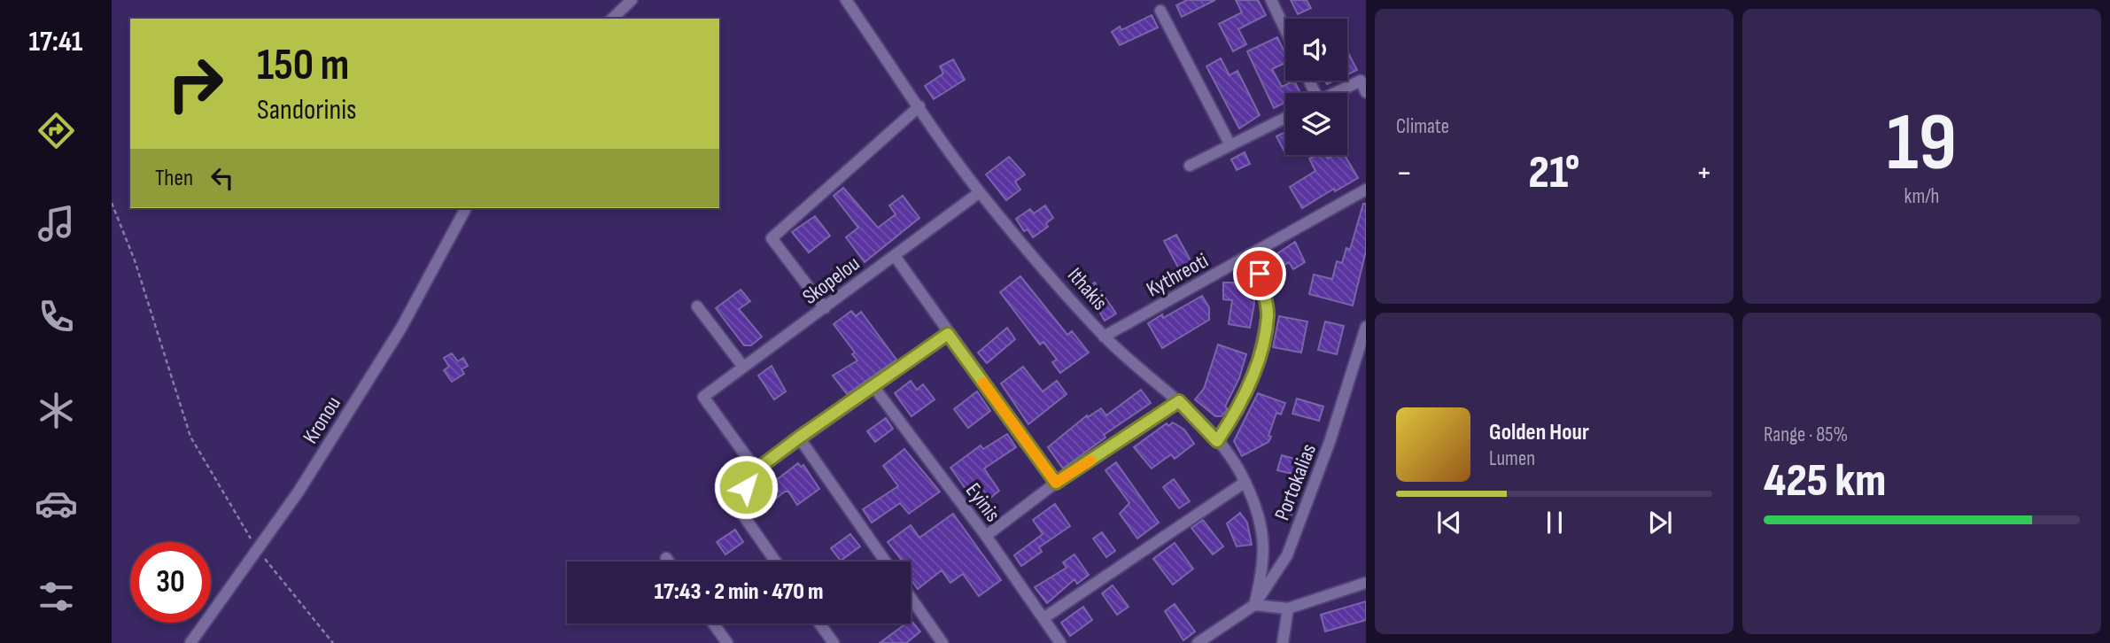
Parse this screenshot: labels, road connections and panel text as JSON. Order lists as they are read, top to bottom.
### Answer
{
  "streets": {
    "street": [
      "Kythreoti",
      "Skopelou",
      "Ithakis",
      "Kronou",
      "Portokalias",
      "Eyinis"
    ]
  },
  "crossings": [
    ["Kythreoti", "Ithakis"],
    ["Skopelou", "Ithakis"],
    ["Ithakis", "Portokalias"]
  ],
  "page": {
    "tabs": "17:41",
    "tile": [
      "Climate",
      ["19", "km/h"],
      ["Range · 85%", "425 km"]
    ],
    "turn": ["150 m", "Sandorinis"],
    "heat": ["−", "21°", "+"],
    "then": "Then",
    "song": ["Golden Hour", "Lumen"],
    "limit": "30",
    "trip": "17:43 · 2 min · 470 m"
  }
}
